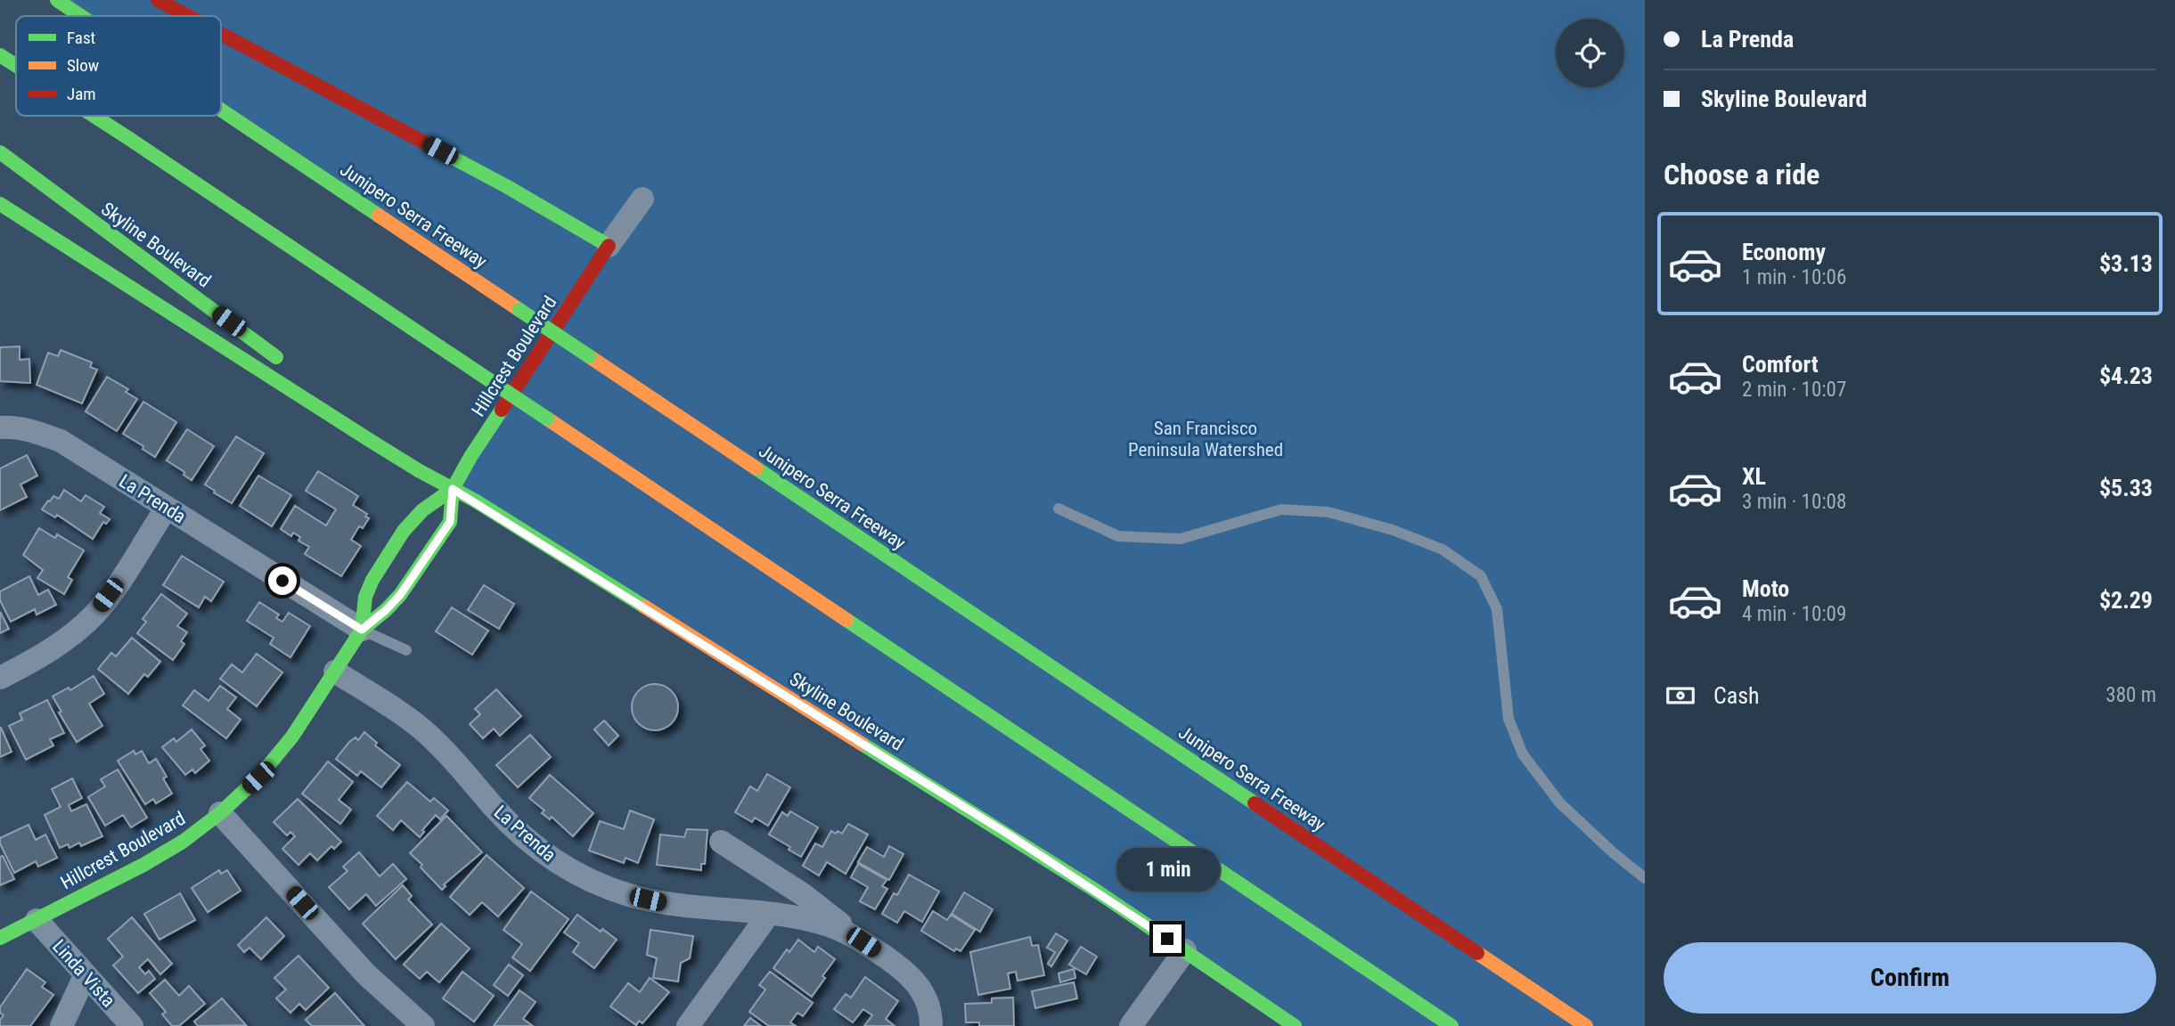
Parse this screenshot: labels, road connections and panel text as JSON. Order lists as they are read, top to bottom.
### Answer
{
  "streets": {
    "main road": ["Junipero Serra Freeway", "Skyline Boulevard", "Hillcrest Boulevard"],
    "street": ["La Prenda", "Linda Vista"]
  },
  "crossings": [
    ["Skyline Boulevard", "Hillcrest Boulevard"],
    ["Hillcrest Boulevard", "La Prenda"],
    ["Hillcrest Boulevard", "Linda Vista"]
  ],
  "parks": ["San Francisco Peninsula Watershed"],
  "legend": ["Fast", "Slow", "Jam"],
  "page": {
    "banner": ["La Prenda", "Skyline Boulevard"],
    "heading": "Choose a ride",
    "list": [
      {
        "name": "Economy",
        "note": "1 min · 10:06",
        "value": "$3.13"
      },
      {
        "name": "Comfort",
        "note": "2 min · 10:07",
        "value": "$4.23"
      },
      {
        "name": "XL",
        "note": "3 min · 10:08",
        "value": "$5.33"
      },
      {
        "name": "Moto",
        "note": "4 min · 10:09",
        "value": "$2.29"
      }
    ],
    "pay": ["Cash", "380 m"],
    "bubble": "1 min",
    "buttons": "Confirm"
  }
}
